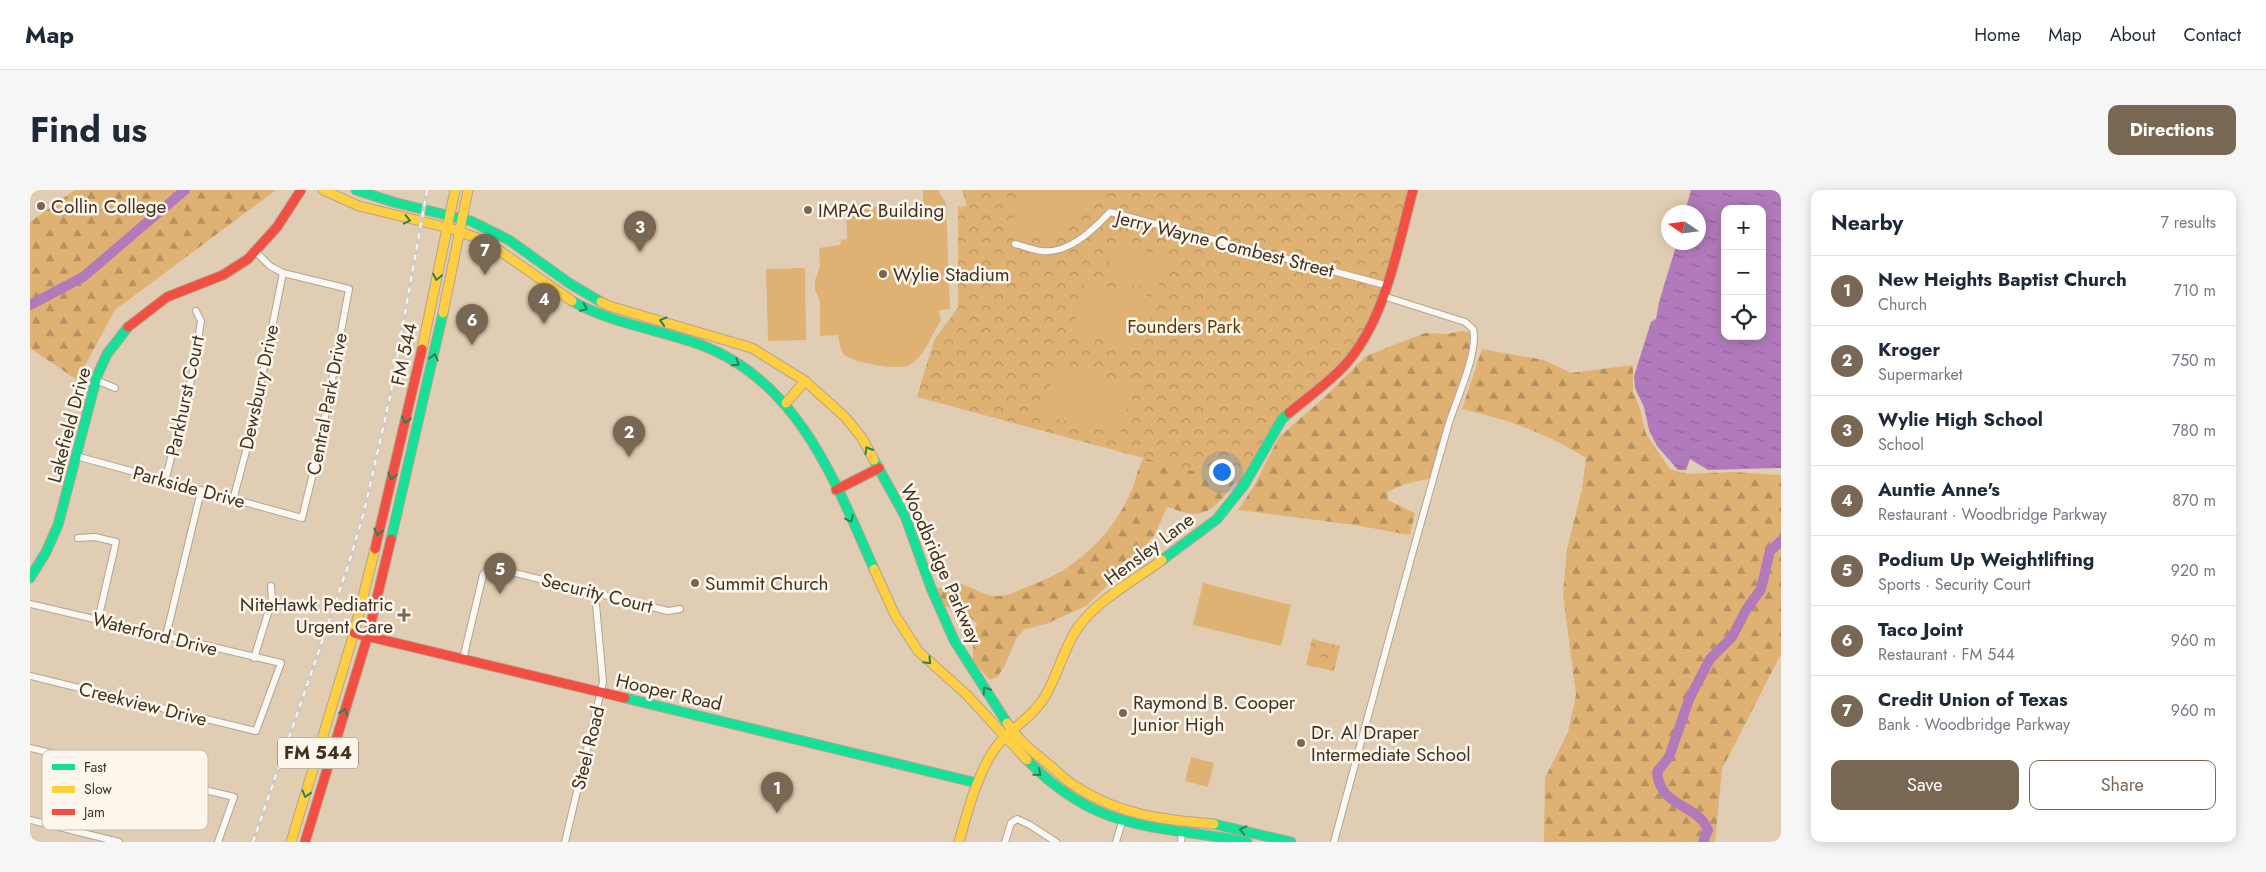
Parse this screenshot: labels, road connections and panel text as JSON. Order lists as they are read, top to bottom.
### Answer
{
  "streets": {
    "main road": [
      "FM 544",
      "Lakefield Drive",
      "Hensley Lane",
      "Woodbridge Parkway",
      "Hooper Road"
    ],
    "street": [
      "Jerry Wayne Combest Street",
      "Dewsbury Drive",
      "Parkhurst Court",
      "Central Park Drive",
      "Parkside Drive",
      "Security Court",
      "Waterford Drive",
      "Creekview Drive",
      "Steel Road"
    ]
  },
  "crossings": [
    ["Jerry Wayne Combest Street", "Hensley Lane"],
    ["FM 544", "Woodbridge Parkway"],
    ["FM 544", "Hooper Road"],
    ["Dewsbury Drive", "Central Park Drive"],
    ["Dewsbury Drive", "Parkside Drive"],
    ["Parkhurst Court", "Parkside Drive"],
    ["Central Park Drive", "Parkside Drive"],
    ["Lakefield Drive", "Parkside Drive"],
    ["Hensley Lane", "Woodbridge Parkway"],
    ["Hensley Lane", "Hooper Road"],
    ["Security Court", "Hooper Road"],
    ["Security Court", "Steel Road"],
    ["Waterford Drive", "Creekview Drive"],
    ["Hooper Road", "Steel Road"]
  ],
  "parks": ["Founders Park"],
  "places": {
    "other": [
      "Collin College",
      "IMPAC Building",
      "Wylie Stadium",
      "Summit Church",
      "Raymond B. Cooper Junior High",
      "Dr. Al Draper Intermediate School"
    ],
    "health": ["NiteHawk Pediatric Urgent Care"]
  },
  "legend": ["Fast", "Slow", "Jam"],
  "north": "left",
  "page": {
    "header": "Map",
    "nav": [
      "Home",
      "Map",
      "About",
      "Contact"
    ],
    "title": "Find us",
    "buttons": [
      "Directions",
      ["Save", "Share"]
    ],
    "heading": ["Nearby", "7 results"],
    "map_buttons": ["+", "−"],
    "pins": [
      "3",
      "7",
      "4",
      "6",
      "2",
      "5",
      "1"
    ],
    "list": [
      {
        "mark": "1",
        "name": "New Heights Baptist Church",
        "note": "Church",
        "value": "710 m"
      },
      {
        "mark": "2",
        "name": "Kroger",
        "note": "Supermarket",
        "value": "750 m"
      },
      {
        "mark": "3",
        "name": "Wylie High School",
        "note": "School",
        "value": "780 m"
      },
      {
        "mark": "4",
        "name": "Auntie Anne's",
        "note": "Restaurant · Woodbridge Parkway",
        "value": "870 m"
      },
      {
        "mark": "5",
        "name": "Podium Up Weightlifting",
        "note": "Sports · Security Court",
        "value": "920 m"
      },
      {
        "mark": "6",
        "name": "Taco Joint",
        "note": "Restaurant · FM 544",
        "value": "960 m"
      },
      {
        "mark": "7",
        "name": "Credit Union of Texas",
        "note": "Bank · Woodbridge Parkway",
        "value": "960 m"
      }
    ]
  }
}
